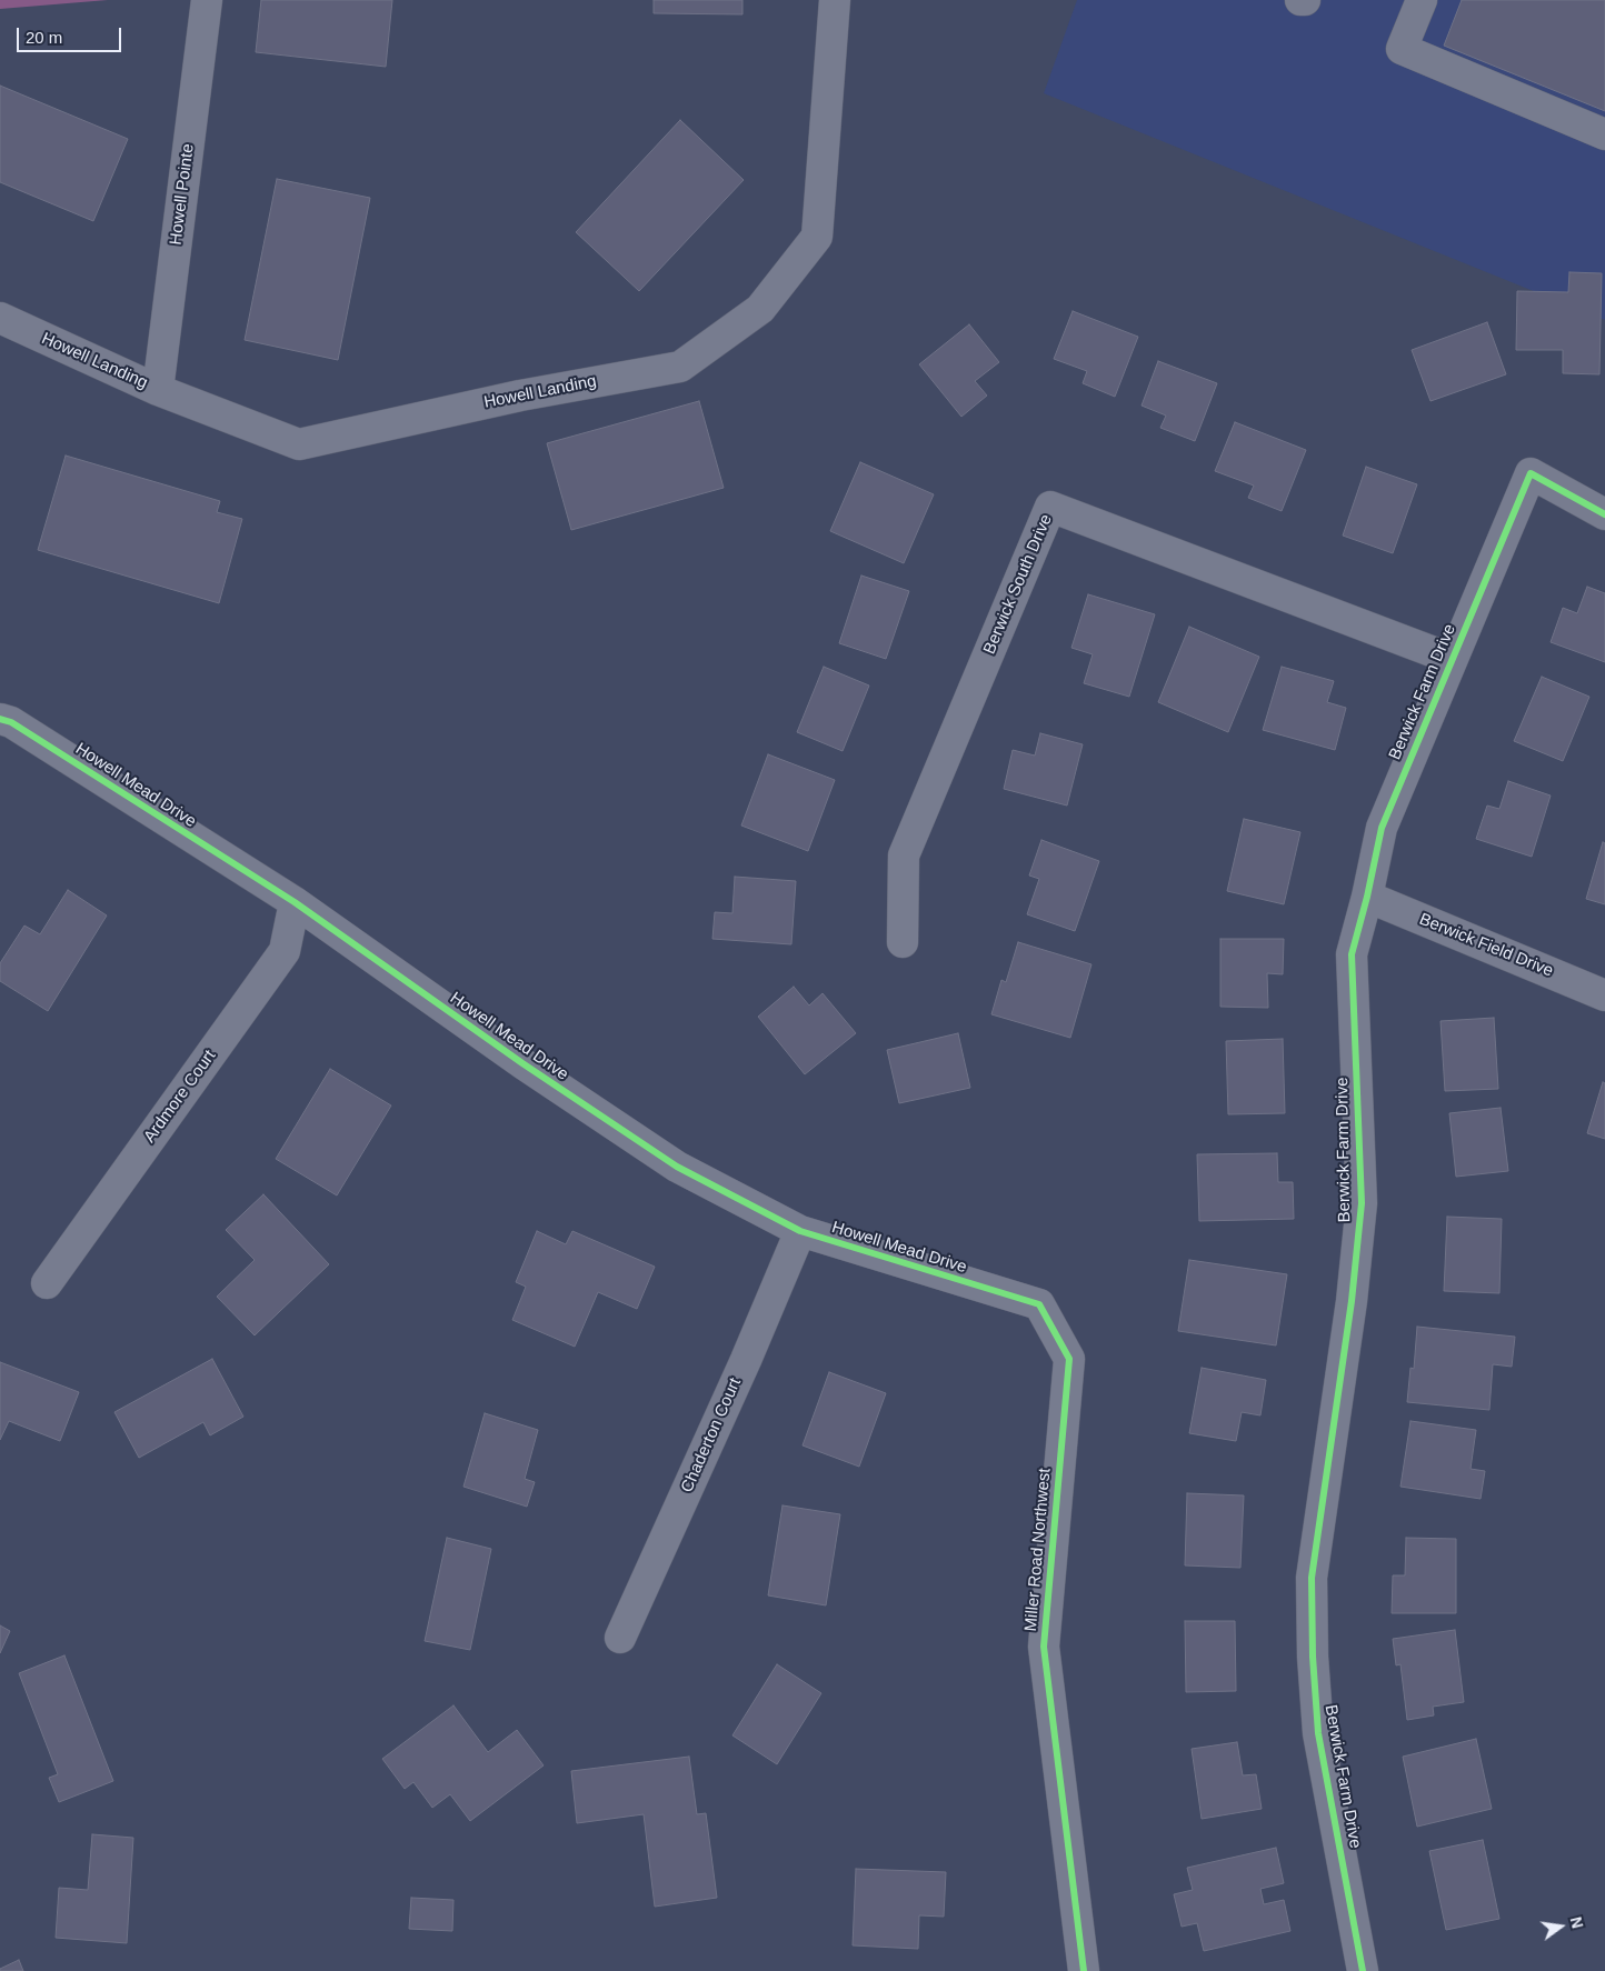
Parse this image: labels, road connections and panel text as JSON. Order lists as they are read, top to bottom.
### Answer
{
  "streets": {
    "street": [
      "Howell Pointe",
      "Howell Landing",
      "Berwick South Drive",
      "Berwick Farm Drive",
      "Howell Mead Drive",
      "Berwick Field Drive",
      "Ardmore Court",
      "Chaderton Court",
      "Miller Road Northwest"
    ]
  },
  "crossings": [
    ["Howell Pointe", "Howell Landing"],
    ["Berwick South Drive", "Berwick Farm Drive"],
    ["Berwick Farm Drive", "Berwick Field Drive"],
    ["Howell Mead Drive", "Ardmore Court"],
    ["Howell Mead Drive", "Chaderton Court"],
    ["Howell Mead Drive", "Miller Road Northwest"]
  ],
  "scale_bar": "20 m",
  "north": "right"
}
